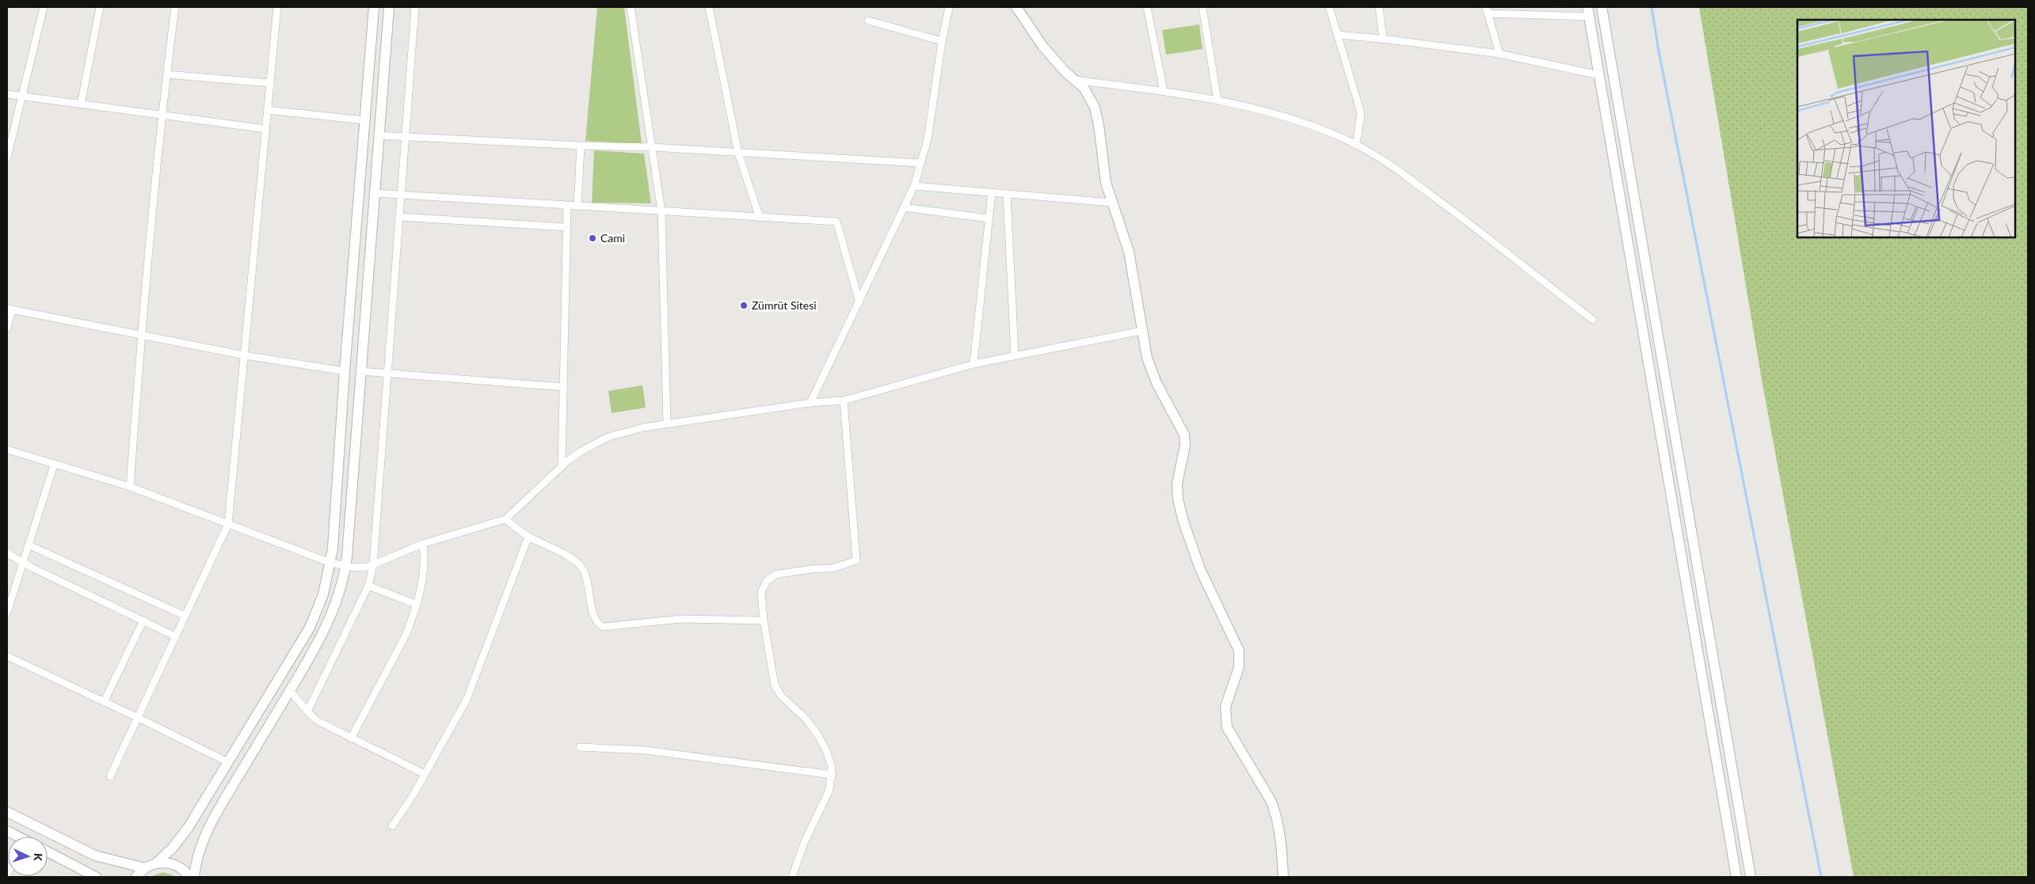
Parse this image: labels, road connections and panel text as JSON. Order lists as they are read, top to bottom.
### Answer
{
  "places": ["Cami", "Zümrüt Sitesi"],
  "north": "right"
}
